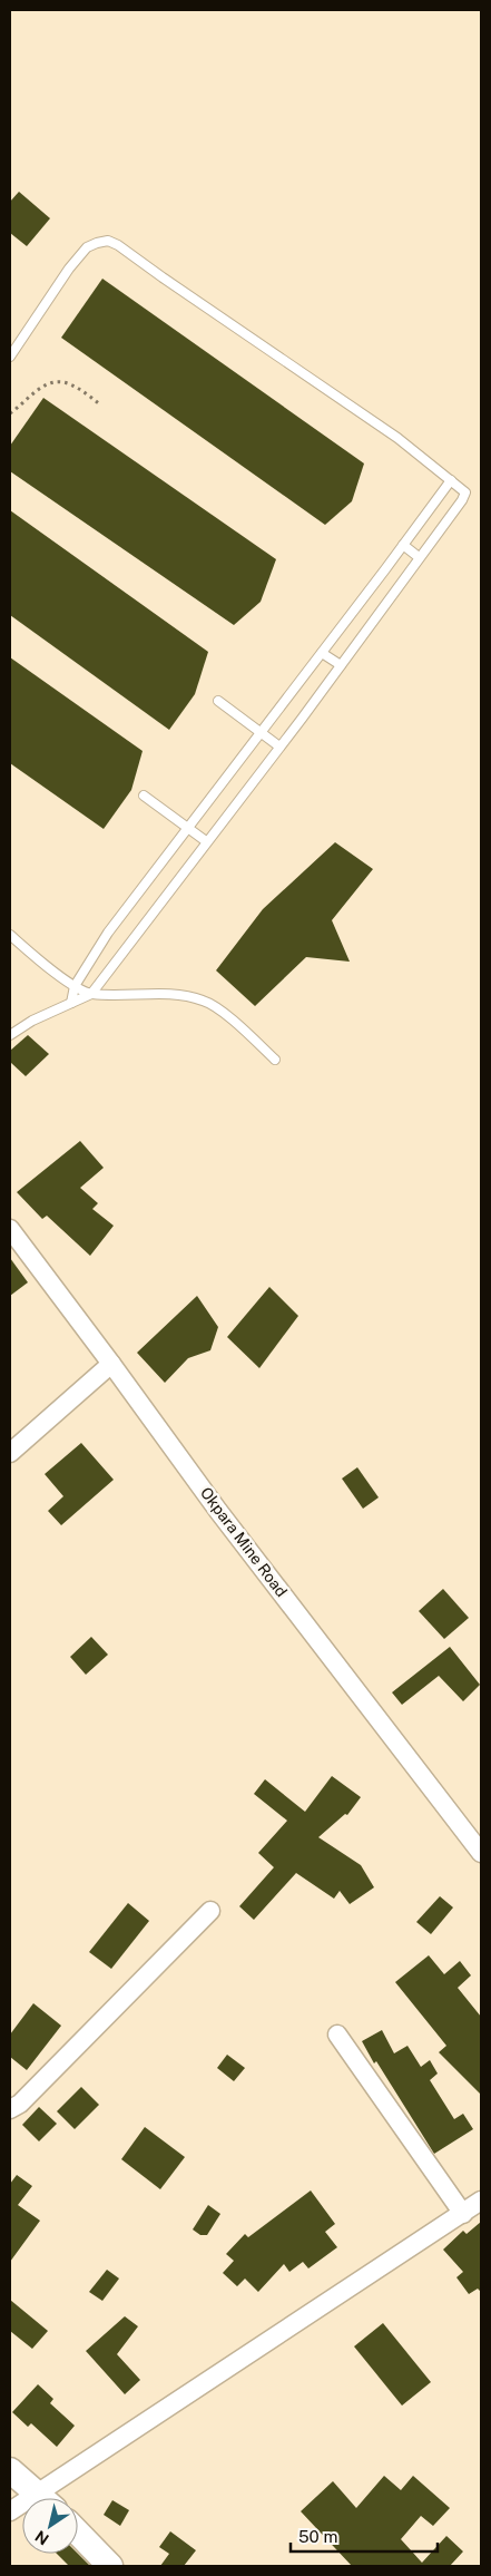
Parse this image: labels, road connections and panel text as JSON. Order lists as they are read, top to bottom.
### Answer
{
  "streets": {
    "street": ["Okpara Mine Road"]
  },
  "scale_bar": "50 m",
  "north": "bottom left"
}
